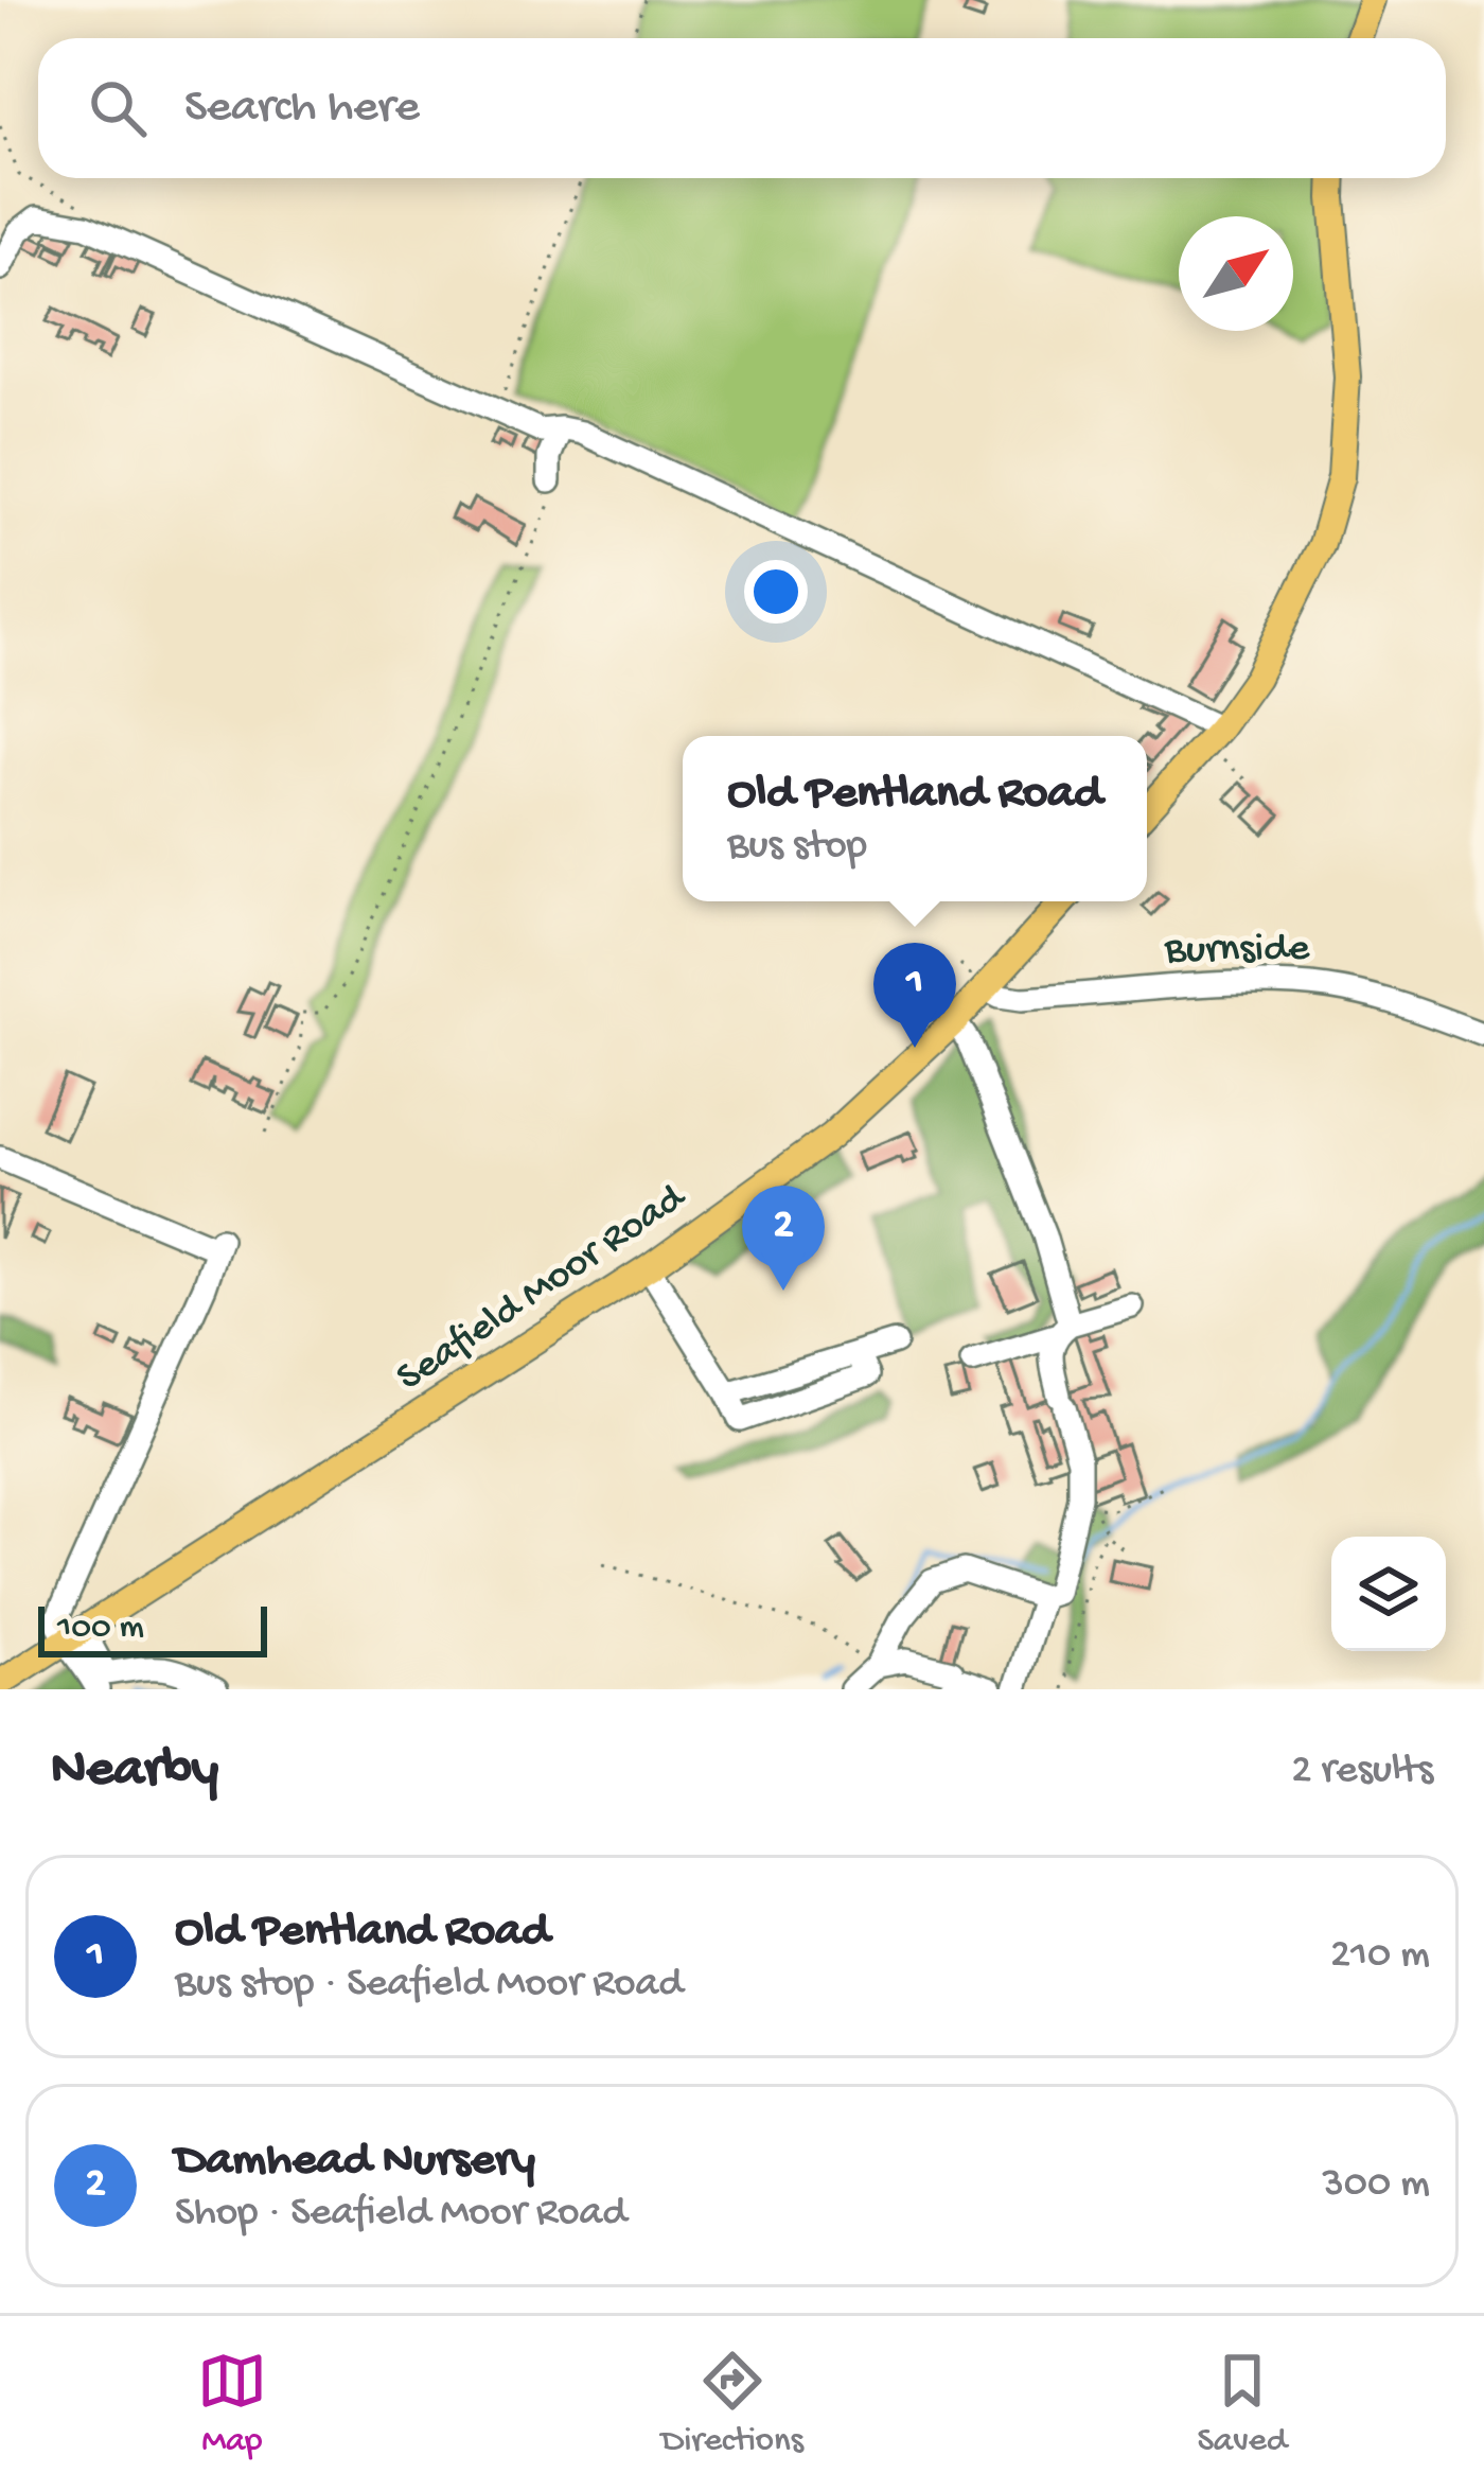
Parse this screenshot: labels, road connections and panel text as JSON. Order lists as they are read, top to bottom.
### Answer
{
  "streets": {
    "main road": ["Seafield Moor Road"],
    "street": ["Burnside"]
  },
  "crossings": [
    ["Burnside", "Seafield Moor Road"]
  ],
  "scale_bar": "100 m",
  "north": "top right",
  "page": {
    "search": "Search here",
    "popup": ["Old Pentland Road", "Bus stop"],
    "pins": ["1", "2"],
    "scale": "100 m",
    "heading": ["Nearby", "2 results"],
    "list": [
      {
        "mark": "1",
        "name": "Old Pentland Road",
        "note": "Bus stop · Seafield Moor Road",
        "value": "210 m"
      },
      {
        "mark": "2",
        "name": "Damhead Nursery",
        "note": "Shop · Seafield Moor Road",
        "value": "300 m"
      }
    ],
    "nav": ["Map", "Directions", "Saved"]
  }
}
